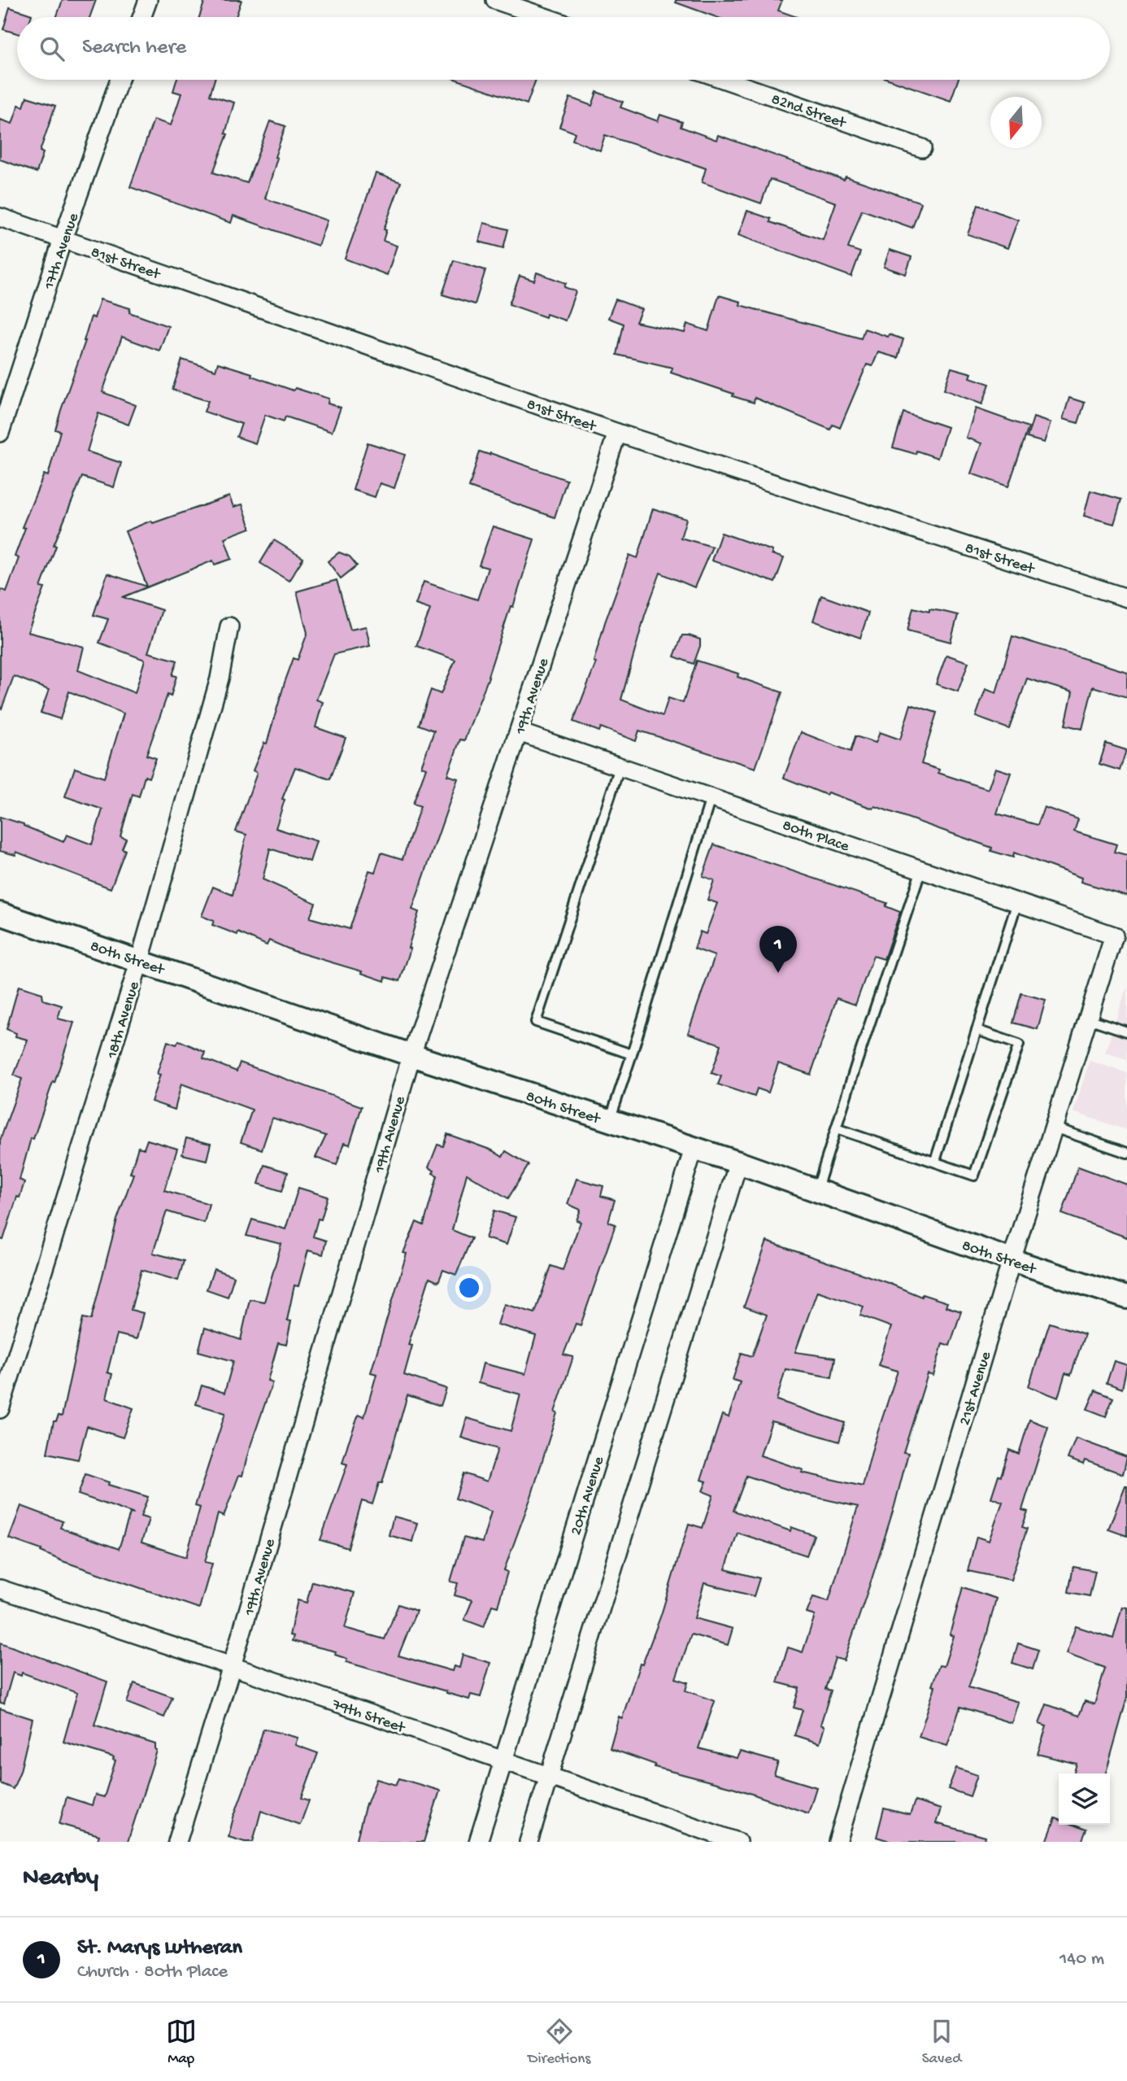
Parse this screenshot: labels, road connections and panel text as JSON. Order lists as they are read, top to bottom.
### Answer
{
  "streets": {
    "street": [
      "82nd Street",
      "17th Avenue",
      "81st Street",
      "19th Avenue",
      "80th Place",
      "80th Street",
      "18th Avenue",
      "21st Avenue",
      "20th Avenue",
      "79th Street"
    ]
  },
  "crossings": [
    ["17th Avenue", "81st Street"],
    ["81st Street", "19th Avenue"],
    ["19th Avenue", "80th Place"],
    ["19th Avenue", "80th Street"],
    ["19th Avenue", "79th Street"],
    ["80th Place", "21st Avenue"],
    ["80th Street", "18th Avenue"],
    ["80th Street", "21st Avenue"],
    ["80th Street", "20th Avenue"],
    ["20th Avenue", "79th Street"]
  ],
  "north": "bottom",
  "page": {
    "search": "Search here",
    "pins": "1",
    "heading": "Nearby",
    "list": [
      {
        "mark": "1",
        "name": "St. Marys Lutheran",
        "note": "Church · 80th Place",
        "value": "140 m"
      }
    ],
    "nav": ["Map", "Directions", "Saved"]
  }
}
